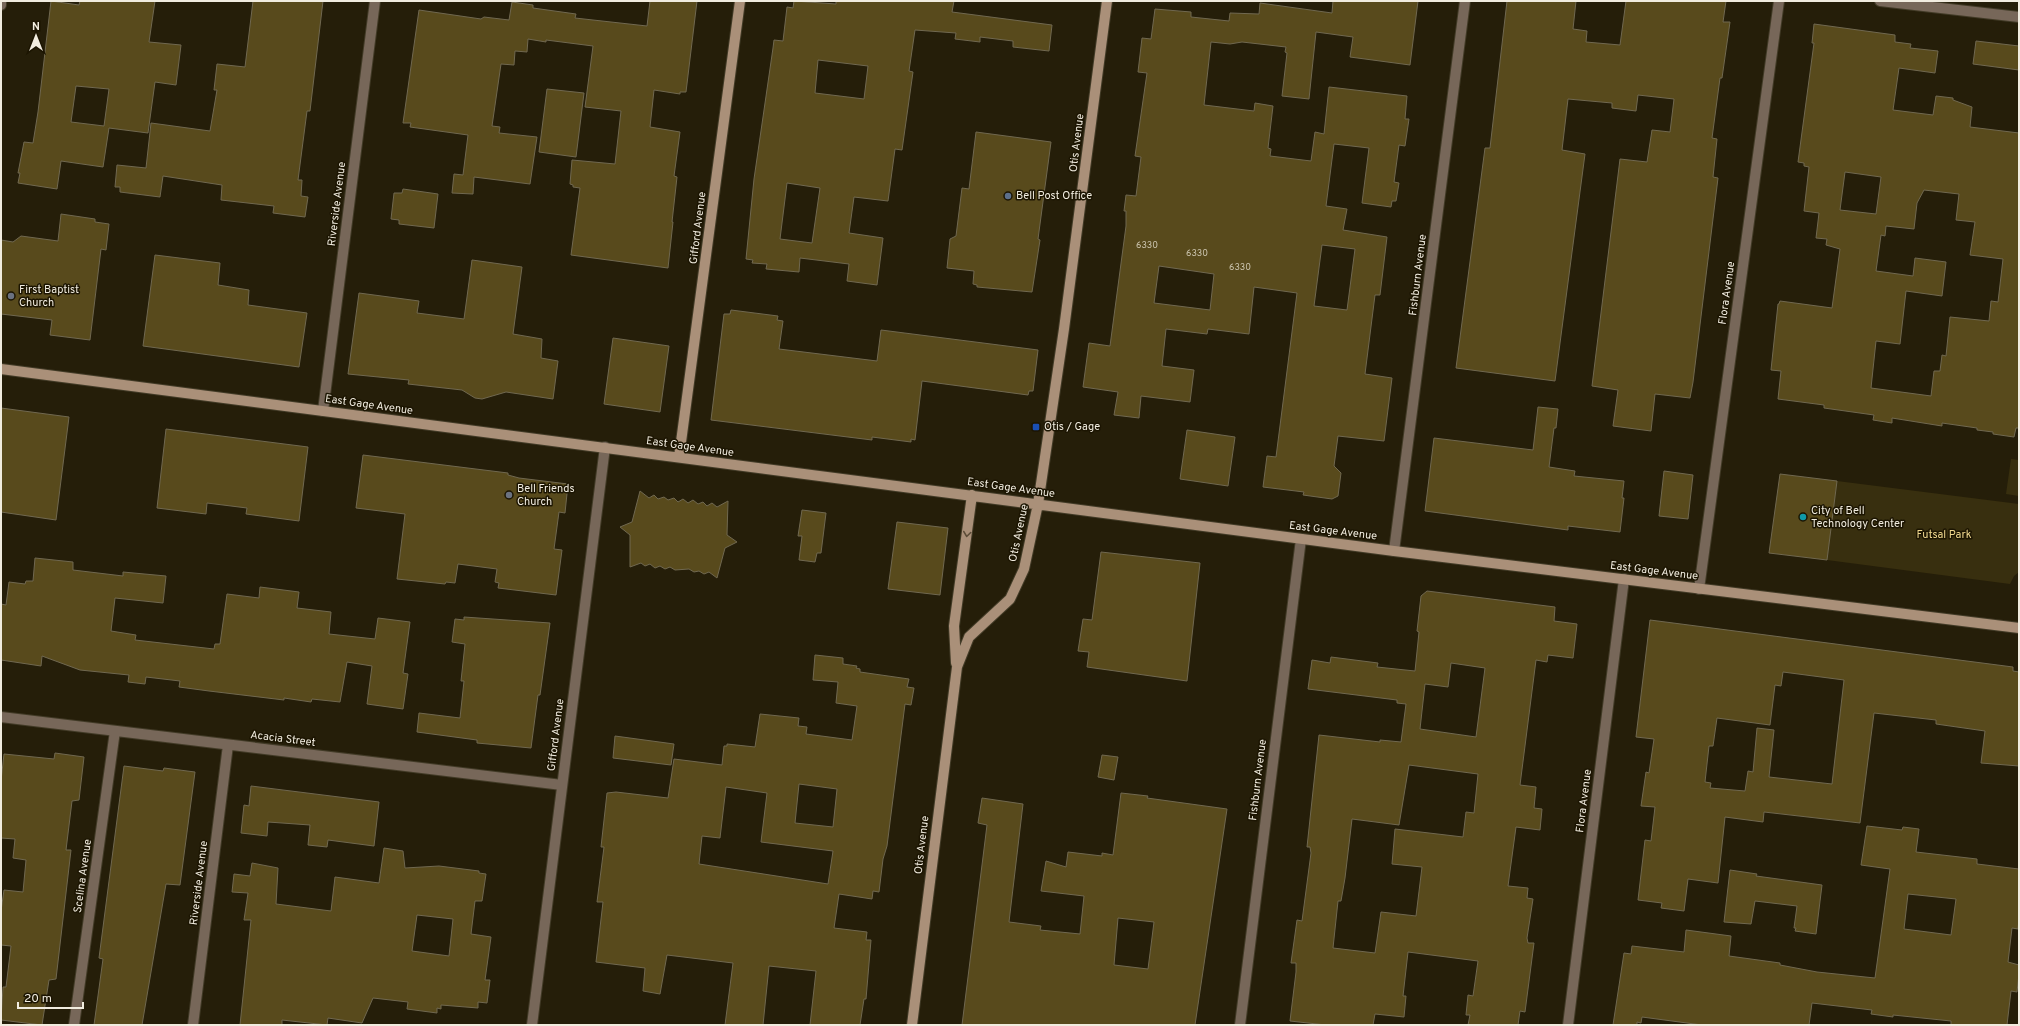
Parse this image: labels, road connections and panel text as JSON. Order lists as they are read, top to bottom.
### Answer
{
  "streets": {
    "main road": ["Otis Avenue", "Gifford Avenue", "East Gage Avenue"],
    "street": [
      "Riverside Avenue",
      "Fishburn Avenue",
      "Flora Avenue",
      "Acacia Street",
      "Scelina Avenue"
    ]
  },
  "crossings": [
    ["Otis Avenue", "East Gage Avenue"],
    ["Riverside Avenue", "East Gage Avenue"],
    ["Riverside Avenue", "Acacia Street"],
    ["Gifford Avenue", "East Gage Avenue"],
    ["Gifford Avenue", "Acacia Street"],
    ["Fishburn Avenue", "East Gage Avenue"],
    ["Flora Avenue", "East Gage Avenue"],
    ["Acacia Street", "Scelina Avenue"]
  ],
  "parks": ["Futsal Park"],
  "places": {
    "other": [
      "Bell Post Office",
      "First Baptist Church",
      "Bell Friends Church",
      "City of Bell Technology Center"
    ],
    "transit": ["Otis / Gage"]
  },
  "house_numbers": ["6330", "6330", "6330"],
  "scale_bar": "20 m",
  "north": "top"
}
